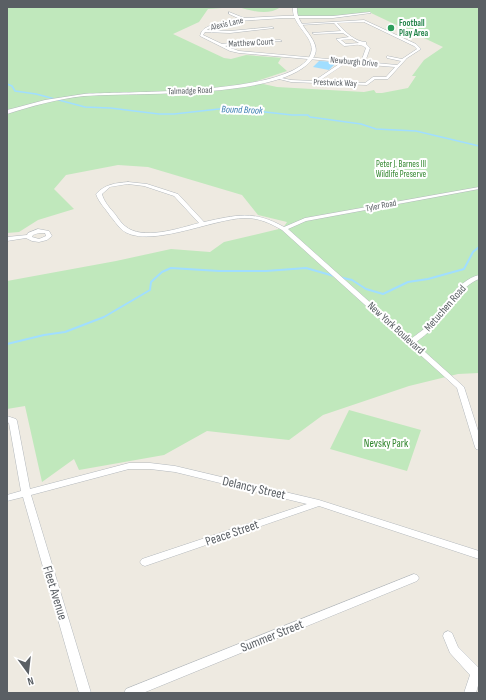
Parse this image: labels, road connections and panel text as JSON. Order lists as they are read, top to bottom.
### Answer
{
  "streets": {
    "street": [
      "Alexis Lane",
      "Matthew Court",
      "Newburgh Drive",
      "Prestwick Way",
      "Talmadge Road",
      "Tyler Road",
      "Metuchen Road",
      "New York Boulevard",
      "Delancy Street",
      "Peace Street",
      "Fleet Avenue",
      "Summer Street"
    ]
  },
  "crossings": [
    ["Alexis Lane", "Matthew Court"],
    ["Alexis Lane", "Newburgh Drive"],
    ["Alexis Lane", "Talmadge Road"],
    ["Newburgh Drive", "Prestwick Way"],
    ["Newburgh Drive", "Talmadge Road"],
    ["Prestwick Way", "Talmadge Road"],
    ["Tyler Road", "New York Boulevard"],
    ["Metuchen Road", "New York Boulevard"],
    ["Delancy Street", "Peace Street"],
    ["Delancy Street", "Fleet Avenue"]
  ],
  "water": ["Bound Brook"],
  "parks": ["Peter J. Barnes III Wildlife Preserve", "Nevsky Park"],
  "places": ["Football Play Area"],
  "north": "bottom"
}
